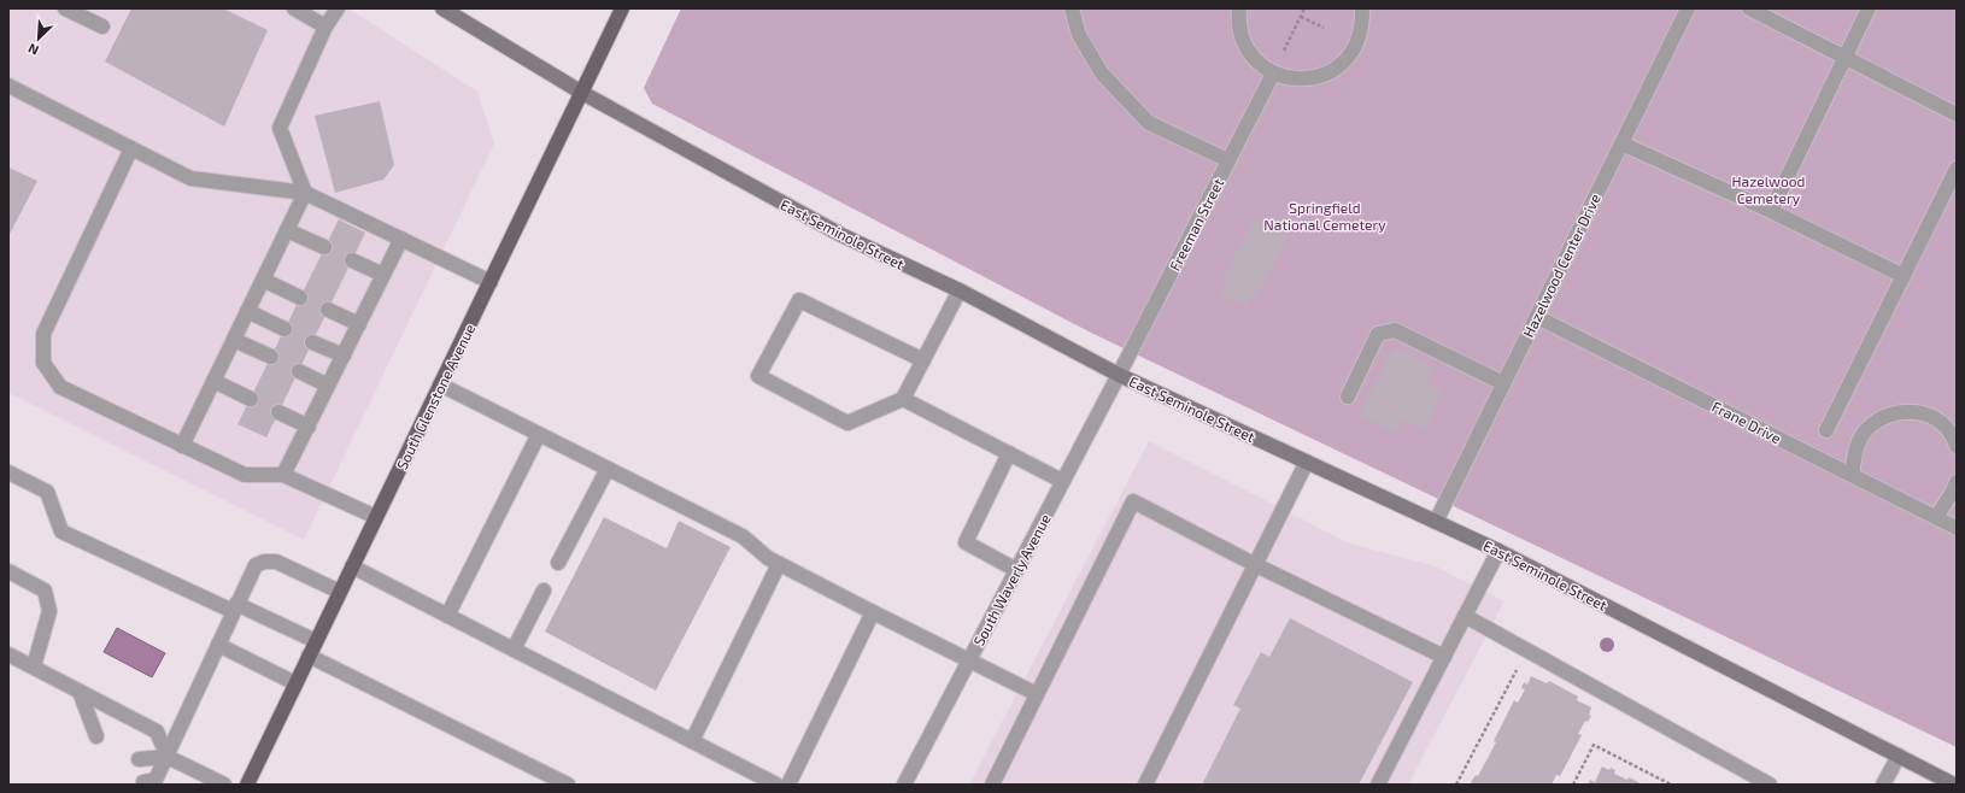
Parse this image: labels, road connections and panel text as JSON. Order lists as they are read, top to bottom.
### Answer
{
  "streets": {
    "main road": ["South Glenstone Avenue"],
    "street": [
      "Freeman Street",
      "East Seminole Street",
      "Hazelwood Center Drive",
      "Frane Drive",
      "South Waverly Avenue"
    ]
  },
  "crossings": [
    ["Freeman Street", "East Seminole Street"],
    ["Freeman Street", "South Waverly Avenue"],
    ["East Seminole Street", "Hazelwood Center Drive"],
    ["East Seminole Street", "South Glenstone Avenue"],
    ["East Seminole Street", "South Waverly Avenue"],
    ["Hazelwood Center Drive", "Frane Drive"]
  ],
  "parks": ["Hazelwood Cemetery", "Springfield National Cemetery"],
  "north": "bottom left"
}
